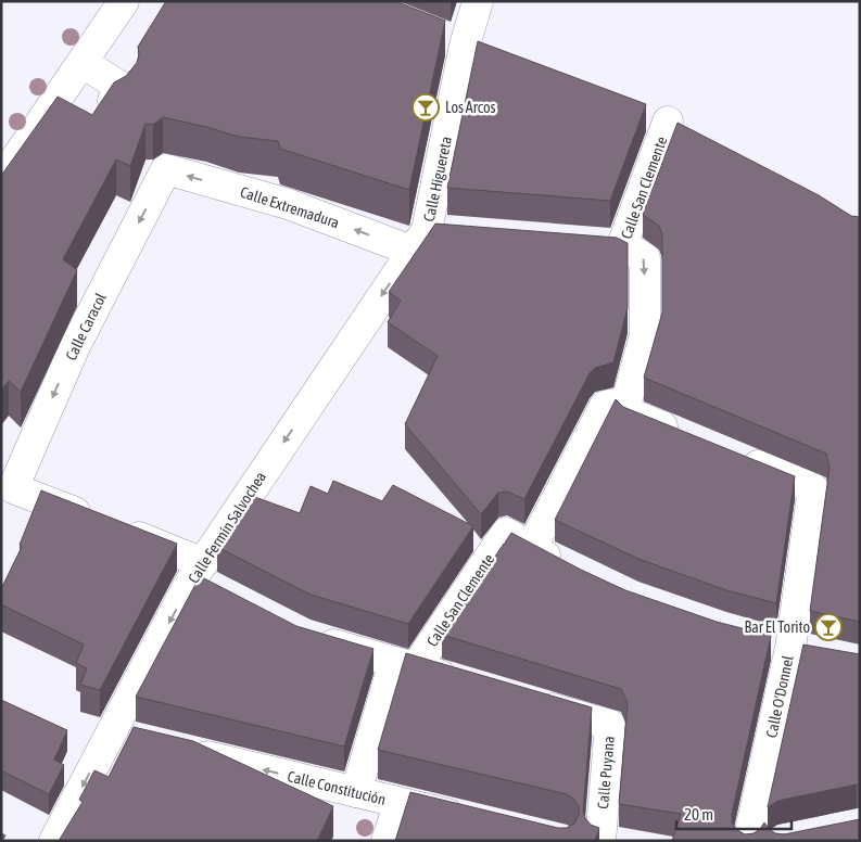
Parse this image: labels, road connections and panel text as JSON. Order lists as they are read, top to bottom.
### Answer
{
  "streets": {
    "street": [
      "Calle Higuereta",
      "Calle San Clemente",
      "Calle Extremadura",
      "Calle Caracol",
      "Calle Fermín Salvochea",
      "Calle O'Donnel",
      "Calle Puyana",
      "Calle Constitución"
    ]
  },
  "crossings": [
    ["Calle Higuereta", "Calle Extremadura"],
    ["Calle Higuereta", "Calle Fermín Salvochea"],
    ["Calle San Clemente", "Calle Constitución"],
    ["Calle Extremadura", "Calle Caracol"],
    ["Calle Extremadura", "Calle Fermín Salvochea"],
    ["Calle Caracol", "Calle Fermín Salvochea"]
  ],
  "one_way": ["Calle Extremadura", "Calle Fermín Salvochea"],
  "places": {
    "bar": ["Los Arcos", "Bar El Torito"]
  },
  "scale_bar": "20 m"
}
